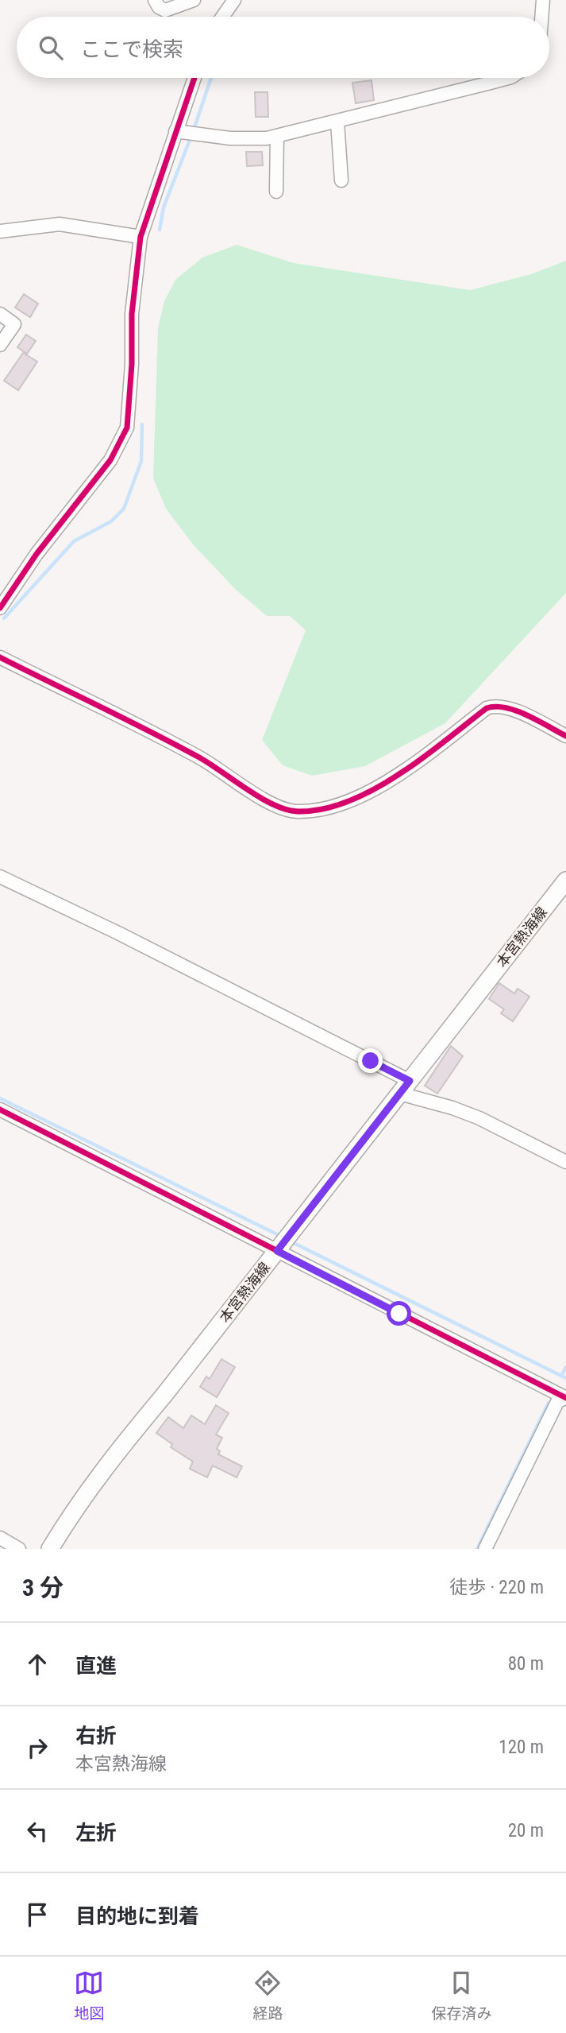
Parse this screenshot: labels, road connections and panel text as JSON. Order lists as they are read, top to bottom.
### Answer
{
  "streets": {
    "main road": ["本宮熱海線"]
  },
  "page": {
    "search": "ここで検索",
    "heading": ["3 分", "徒歩 · 220 m"],
    "list": [
      ["直進", "80 m"],
      ["右折", "本宮熱海線", "120 m"],
      ["左折", "20 m"],
      "目的地に到着"
    ],
    "nav": ["地図", "経路", "保存済み"]
  }
}
